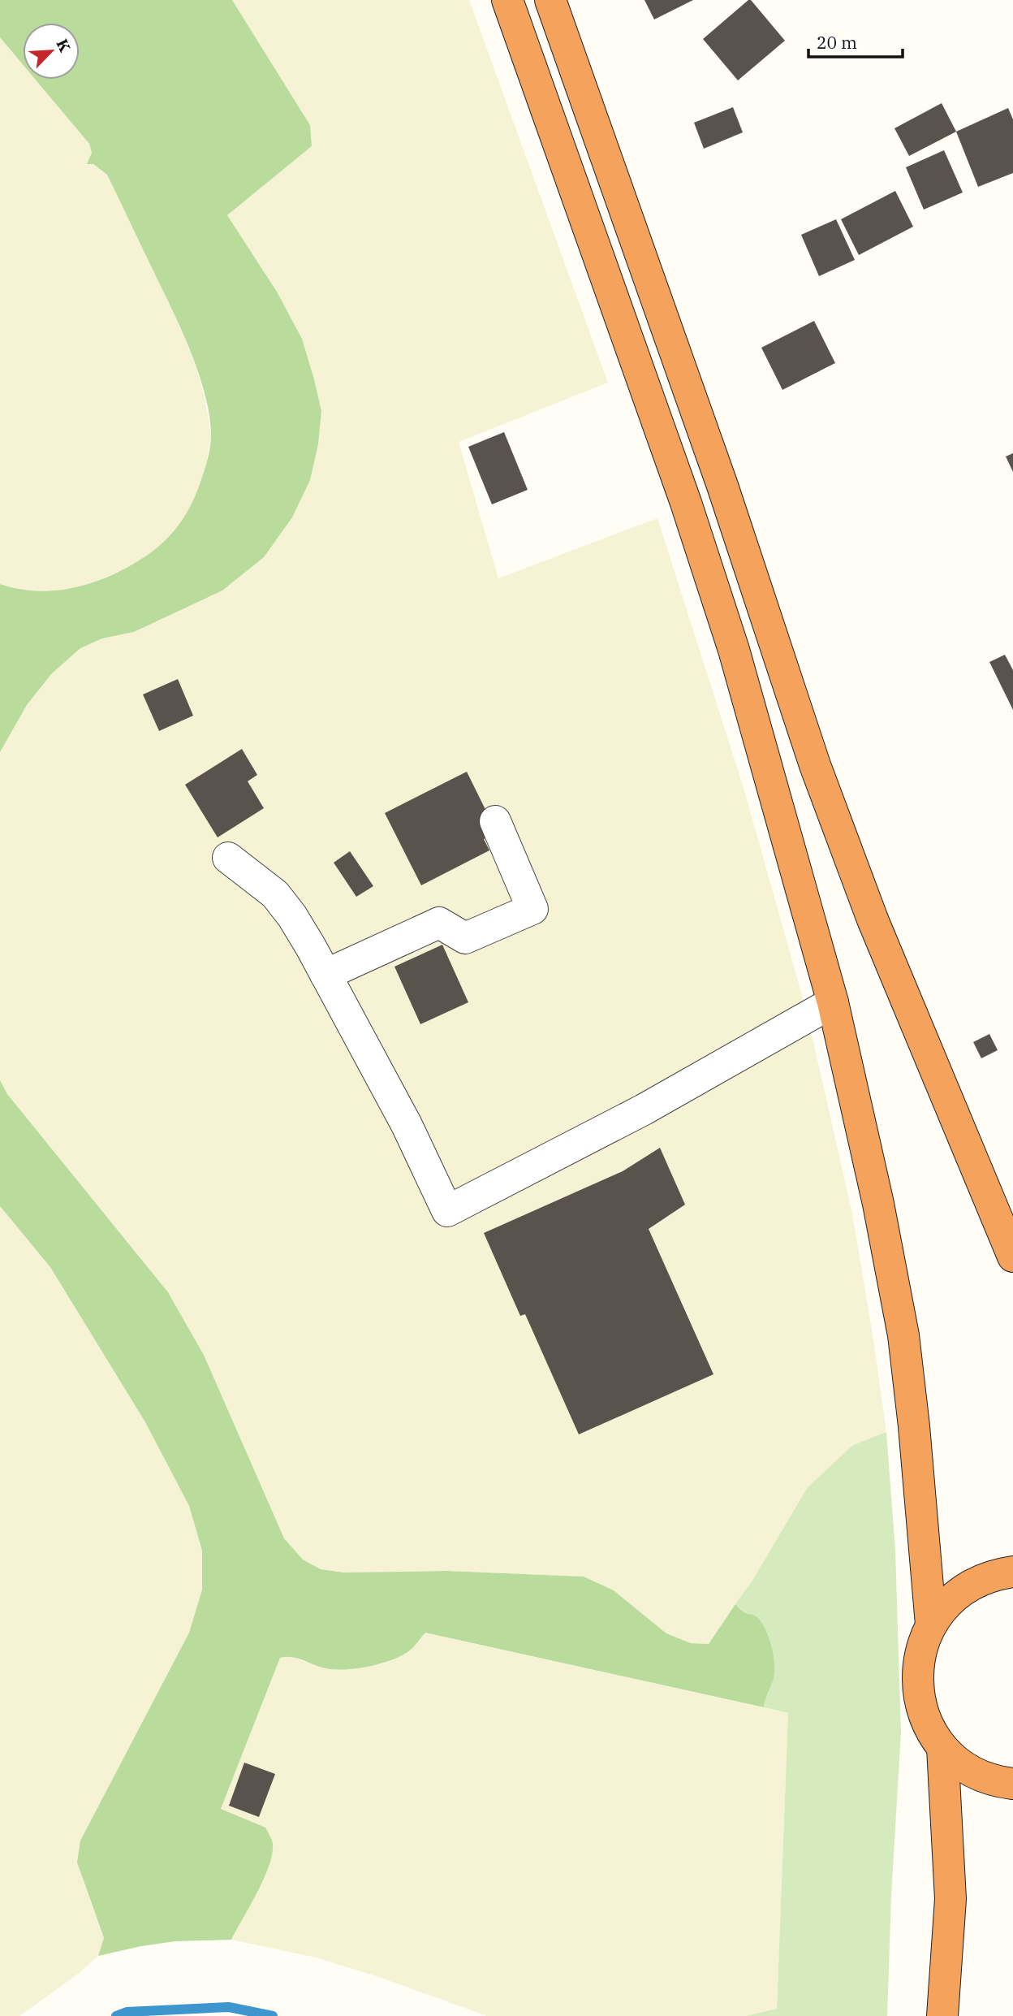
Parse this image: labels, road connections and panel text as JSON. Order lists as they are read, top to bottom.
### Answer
{
  "scale_bar": "20 m",
  "north": "top right"
}
